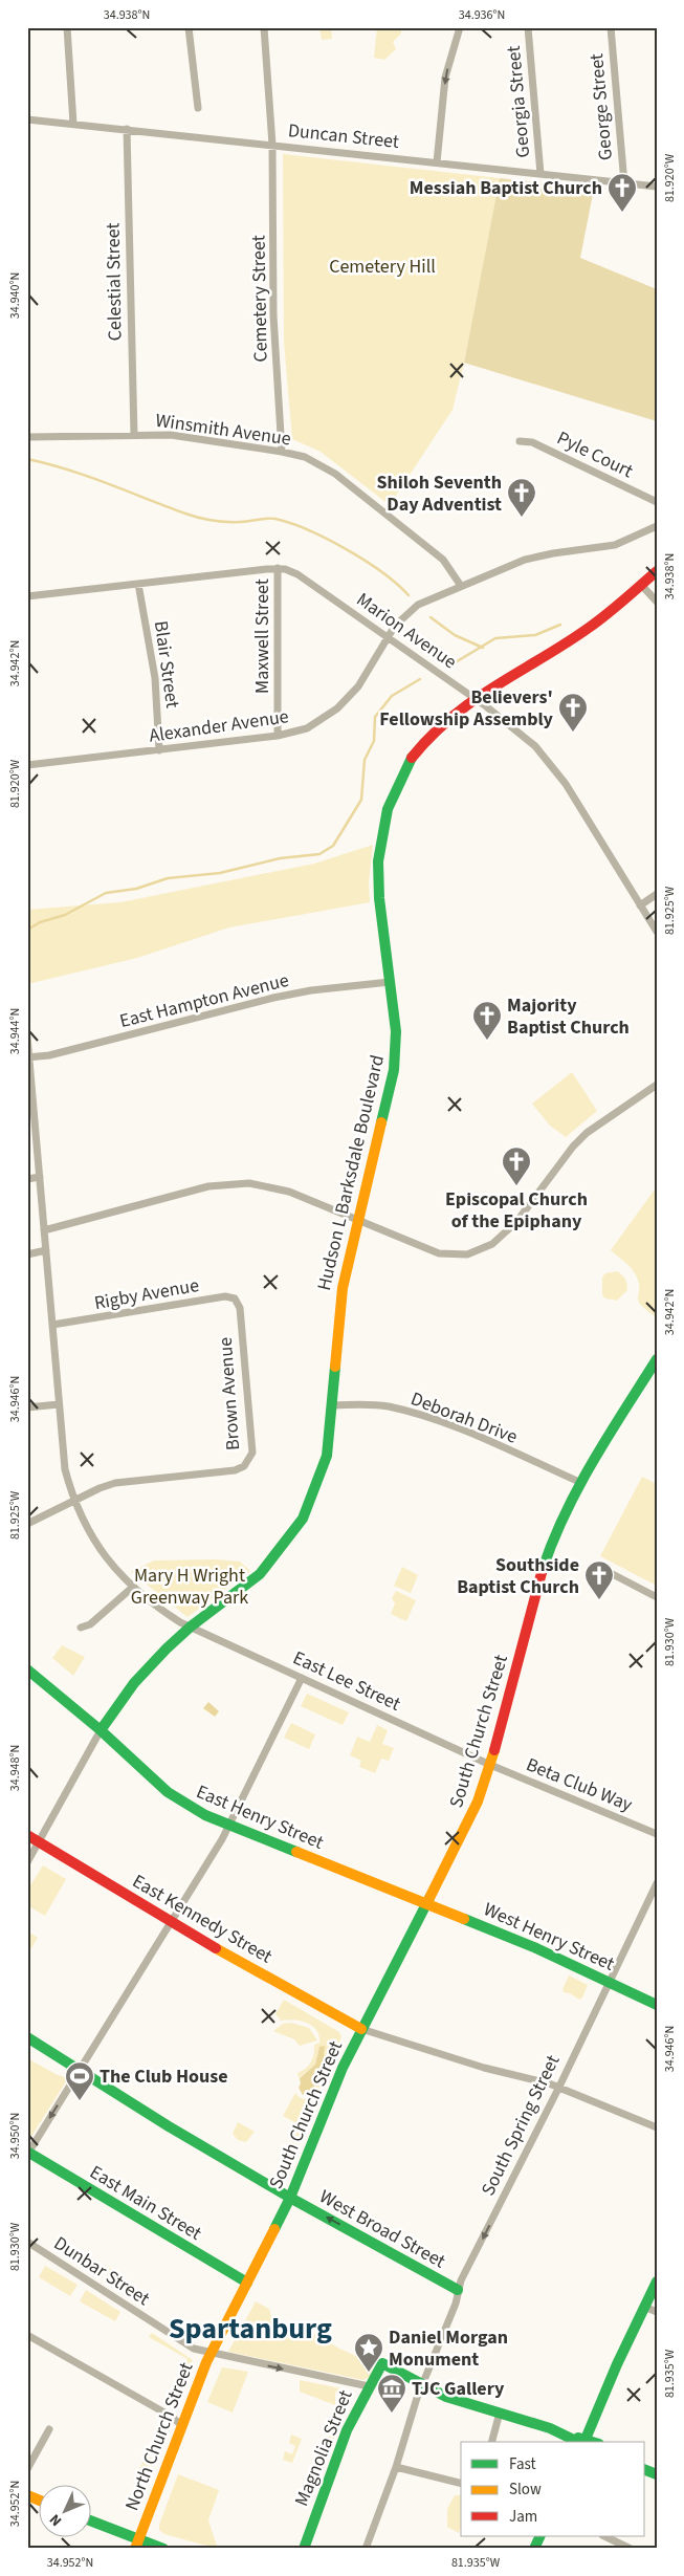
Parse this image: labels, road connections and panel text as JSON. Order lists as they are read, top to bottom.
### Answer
{
  "streets": {
    "street": [
      "Georgia Street",
      "George Street",
      "Duncan Street",
      "Celestial Street",
      "Cemetery Street",
      "Winsmith Avenue",
      "Pyle Court",
      "Marion Avenue",
      "Maxwell Street",
      "Blair Street",
      "Alexander Avenue",
      "East Hampton Avenue",
      "Hudson L Barksdale Boulevard",
      "Rigby Avenue",
      "Brown Avenue",
      "Deborah Drive",
      "East Lee Street",
      "South Church Street",
      "Beta Club Way",
      "East Henry Street",
      "East Kennedy Street",
      "West Henry Street",
      "South Spring Street",
      "East Main Street",
      "West Broad Street",
      "Dunbar Street",
      "North Church Street",
      "Magnolia Street"
    ]
  },
  "crossings": [
    ["Georgia Street", "Duncan Street"],
    ["George Street", "Duncan Street"],
    ["Duncan Street", "Celestial Street"],
    ["Duncan Street", "Cemetery Street"],
    ["Celestial Street", "Winsmith Avenue"],
    ["Cemetery Street", "Winsmith Avenue"],
    ["Winsmith Avenue", "Alexander Avenue"],
    ["Marion Avenue", "Maxwell Street"],
    ["Marion Avenue", "Blair Street"],
    ["Marion Avenue", "Alexander Avenue"],
    ["Marion Avenue", "Hudson L Barksdale Boulevard"],
    ["Maxwell Street", "Alexander Avenue"],
    ["Blair Street", "Alexander Avenue"],
    ["East Hampton Avenue", "Hudson L Barksdale Boulevard"],
    ["East Hampton Avenue", "East Lee Street"],
    ["Hudson L Barksdale Boulevard", "Deborah Drive"],
    ["Hudson L Barksdale Boulevard", "East Lee Street"],
    ["Hudson L Barksdale Boulevard", "East Henry Street"],
    ["Rigby Avenue", "Brown Avenue"],
    ["Rigby Avenue", "East Lee Street"],
    ["Brown Avenue", "East Lee Street"],
    ["Deborah Drive", "South Church Street"],
    ["East Lee Street", "South Church Street"],
    ["East Lee Street", "Beta Club Way"],
    ["South Church Street", "Beta Club Way"],
    ["South Church Street", "East Henry Street"],
    ["South Church Street", "East Kennedy Street"],
    ["South Church Street", "West Henry Street"],
    ["South Church Street", "East Main Street"],
    ["South Church Street", "West Broad Street"],
    ["South Church Street", "North Church Street"],
    ["East Henry Street", "West Henry Street"],
    ["West Henry Street", "South Spring Street"],
    ["South Spring Street", "West Broad Street"],
    ["South Spring Street", "Magnolia Street"],
    ["East Main Street", "North Church Street"],
    ["Dunbar Street", "North Church Street"],
    ["Dunbar Street", "Magnolia Street"]
  ],
  "one_way": ["West Broad Street", "Dunbar Street"],
  "districts": ["Spartanburg"],
  "parks": ["Cemetery Hill", "Mary H Wright Greenway Park"],
  "places": {
    "church": [
      "Messiah Baptist Church",
      "Shiloh Seventh Day Adventist",
      "Believers' Fellowship Assembly",
      "Majority Baptist Church",
      "Episcopal Church of the Epiphany",
      "Southside Baptist Church"
    ],
    "sports": ["The Club House"],
    "place": ["Daniel Morgan Monument"],
    "museum": ["TJC Gallery"]
  },
  "legend": ["Fast", "Slow", "Jam"],
  "north": "bottom left",
  "coordinates": [
    "34.938°N",
    "34.936°N",
    "81.920°W",
    "34.940°N",
    "34.942°N",
    "81.925°W",
    "34.944°N",
    "34.946°N",
    "81.930°W",
    "34.948°N",
    "34.950°N",
    "81.935°W",
    "34.952°N"
  ]
}
